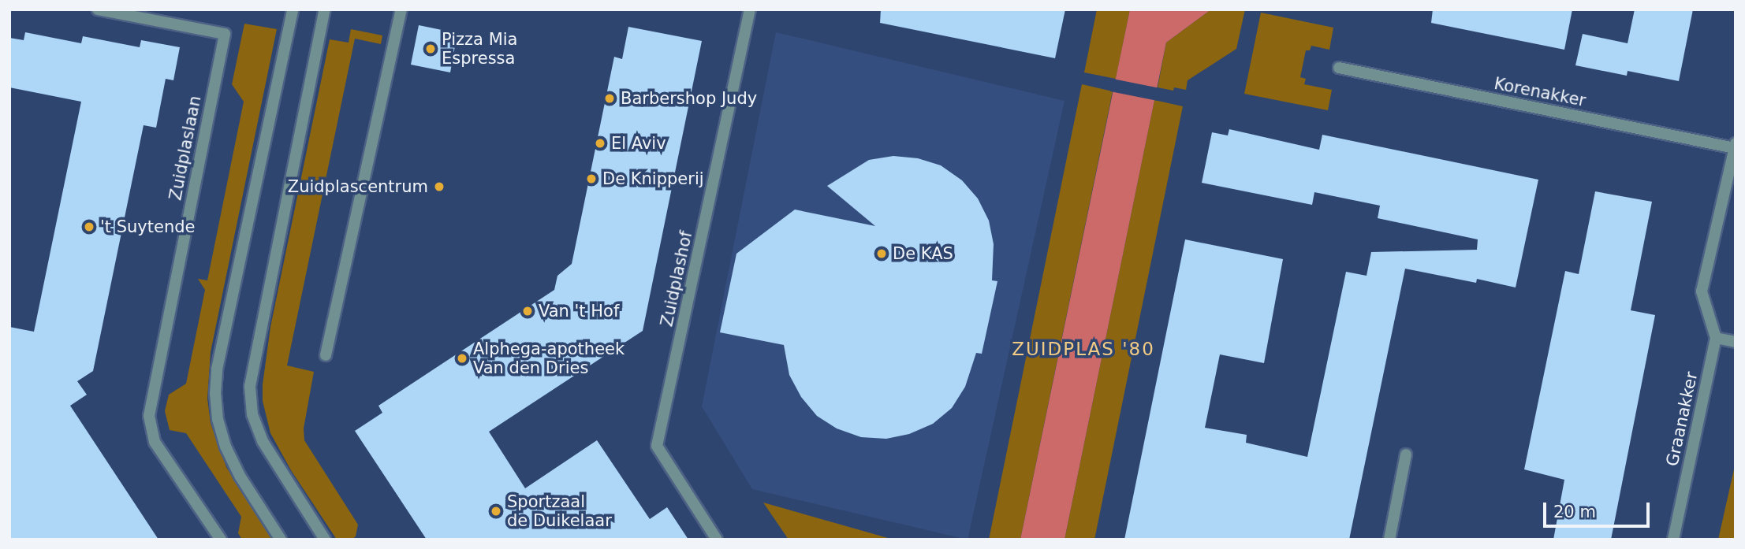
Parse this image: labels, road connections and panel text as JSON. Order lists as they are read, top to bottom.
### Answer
{
  "streets": {
    "street": [
      "Korenakker",
      "Zuidplaslaan",
      "Zuidplashof",
      "Graanakker"
    ]
  },
  "crossings": [
    ["Korenakker", "Graanakker"]
  ],
  "districts": ["ZUIDPLAS '80"],
  "places": [
    "Pizza Mia Espressa",
    "Barbershop Judy",
    "El Aviv",
    "De Knipperij",
    "Zuidplascentrum",
    "'t Suytende",
    "De KAS",
    "Van 't Hof",
    "Alphega-apotheek Van den Dries",
    "Sportzaal de Duikelaar"
  ],
  "scale_bar": "20 m"
}
